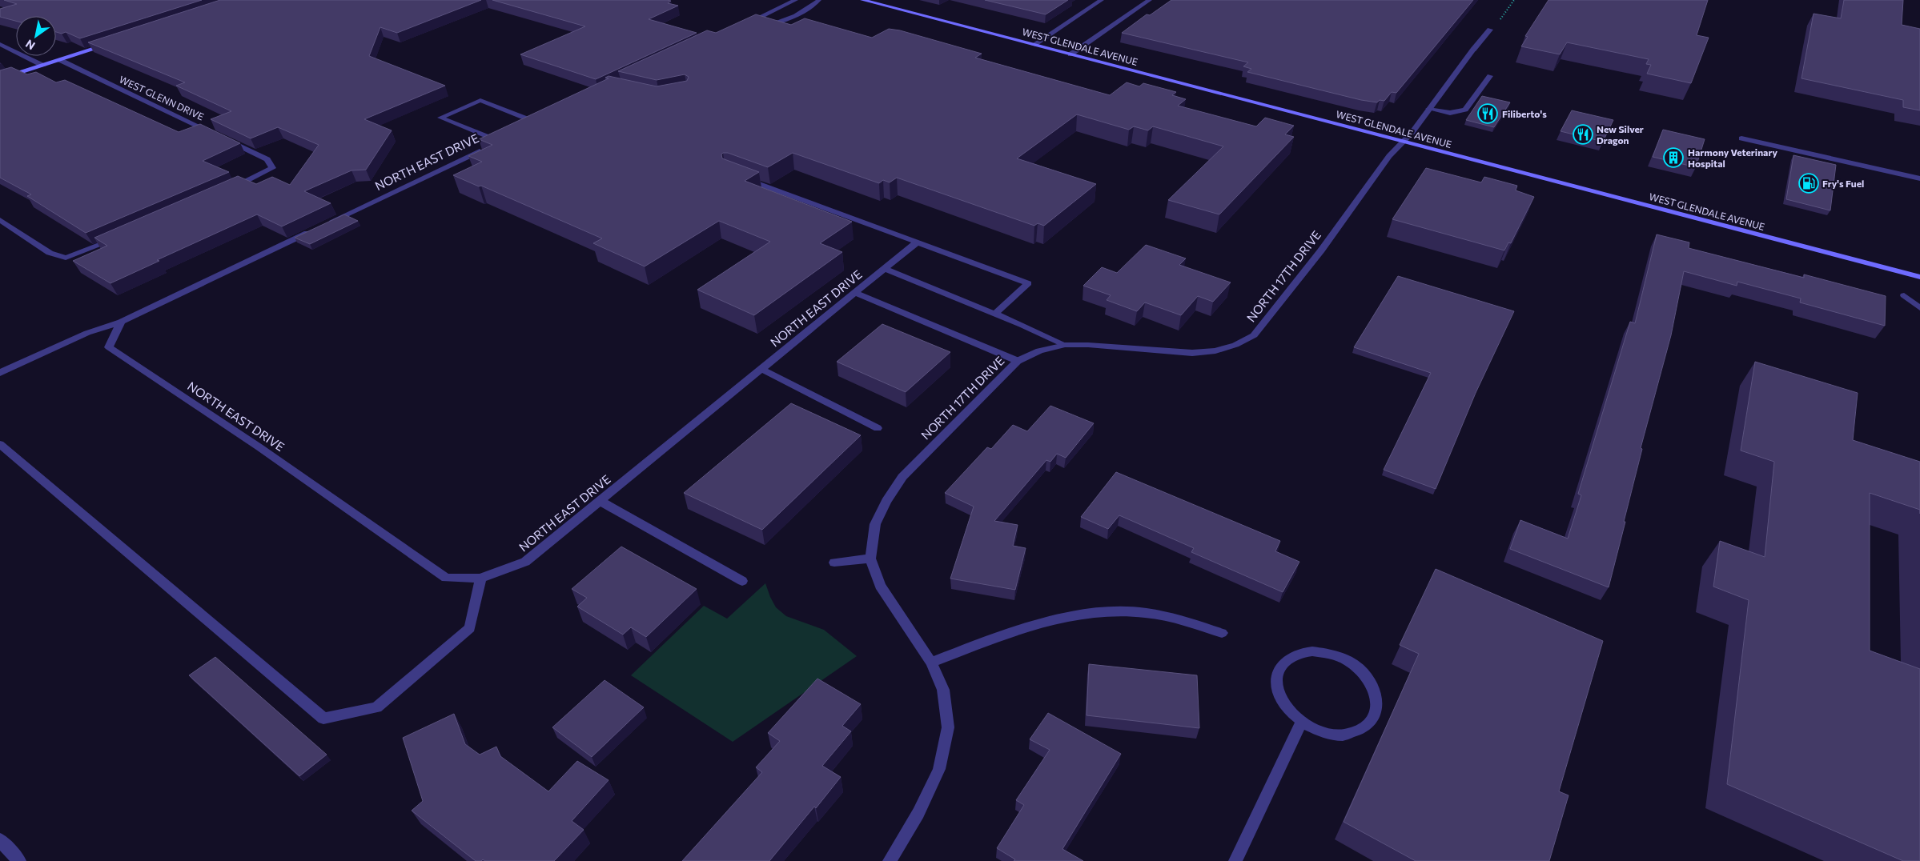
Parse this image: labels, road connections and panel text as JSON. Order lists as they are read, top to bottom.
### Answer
{
  "streets": {
    "main road": ["WEST GLENDALE AVENUE"],
    "street": ["WEST GLENN DRIVE", "NORTH EAST DRIVE", "NORTH 17TH DRIVE"]
  },
  "crossings": [
    ["WEST GLENDALE AVENUE", "NORTH 17TH DRIVE"]
  ],
  "places": {
    "restaurant": ["Filiberto's", "New Silver Dragon"],
    "building": ["Harmony Veterinary Hospital"],
    "fuel station": ["Fry's Fuel"]
  },
  "north": "bottom left"
}
